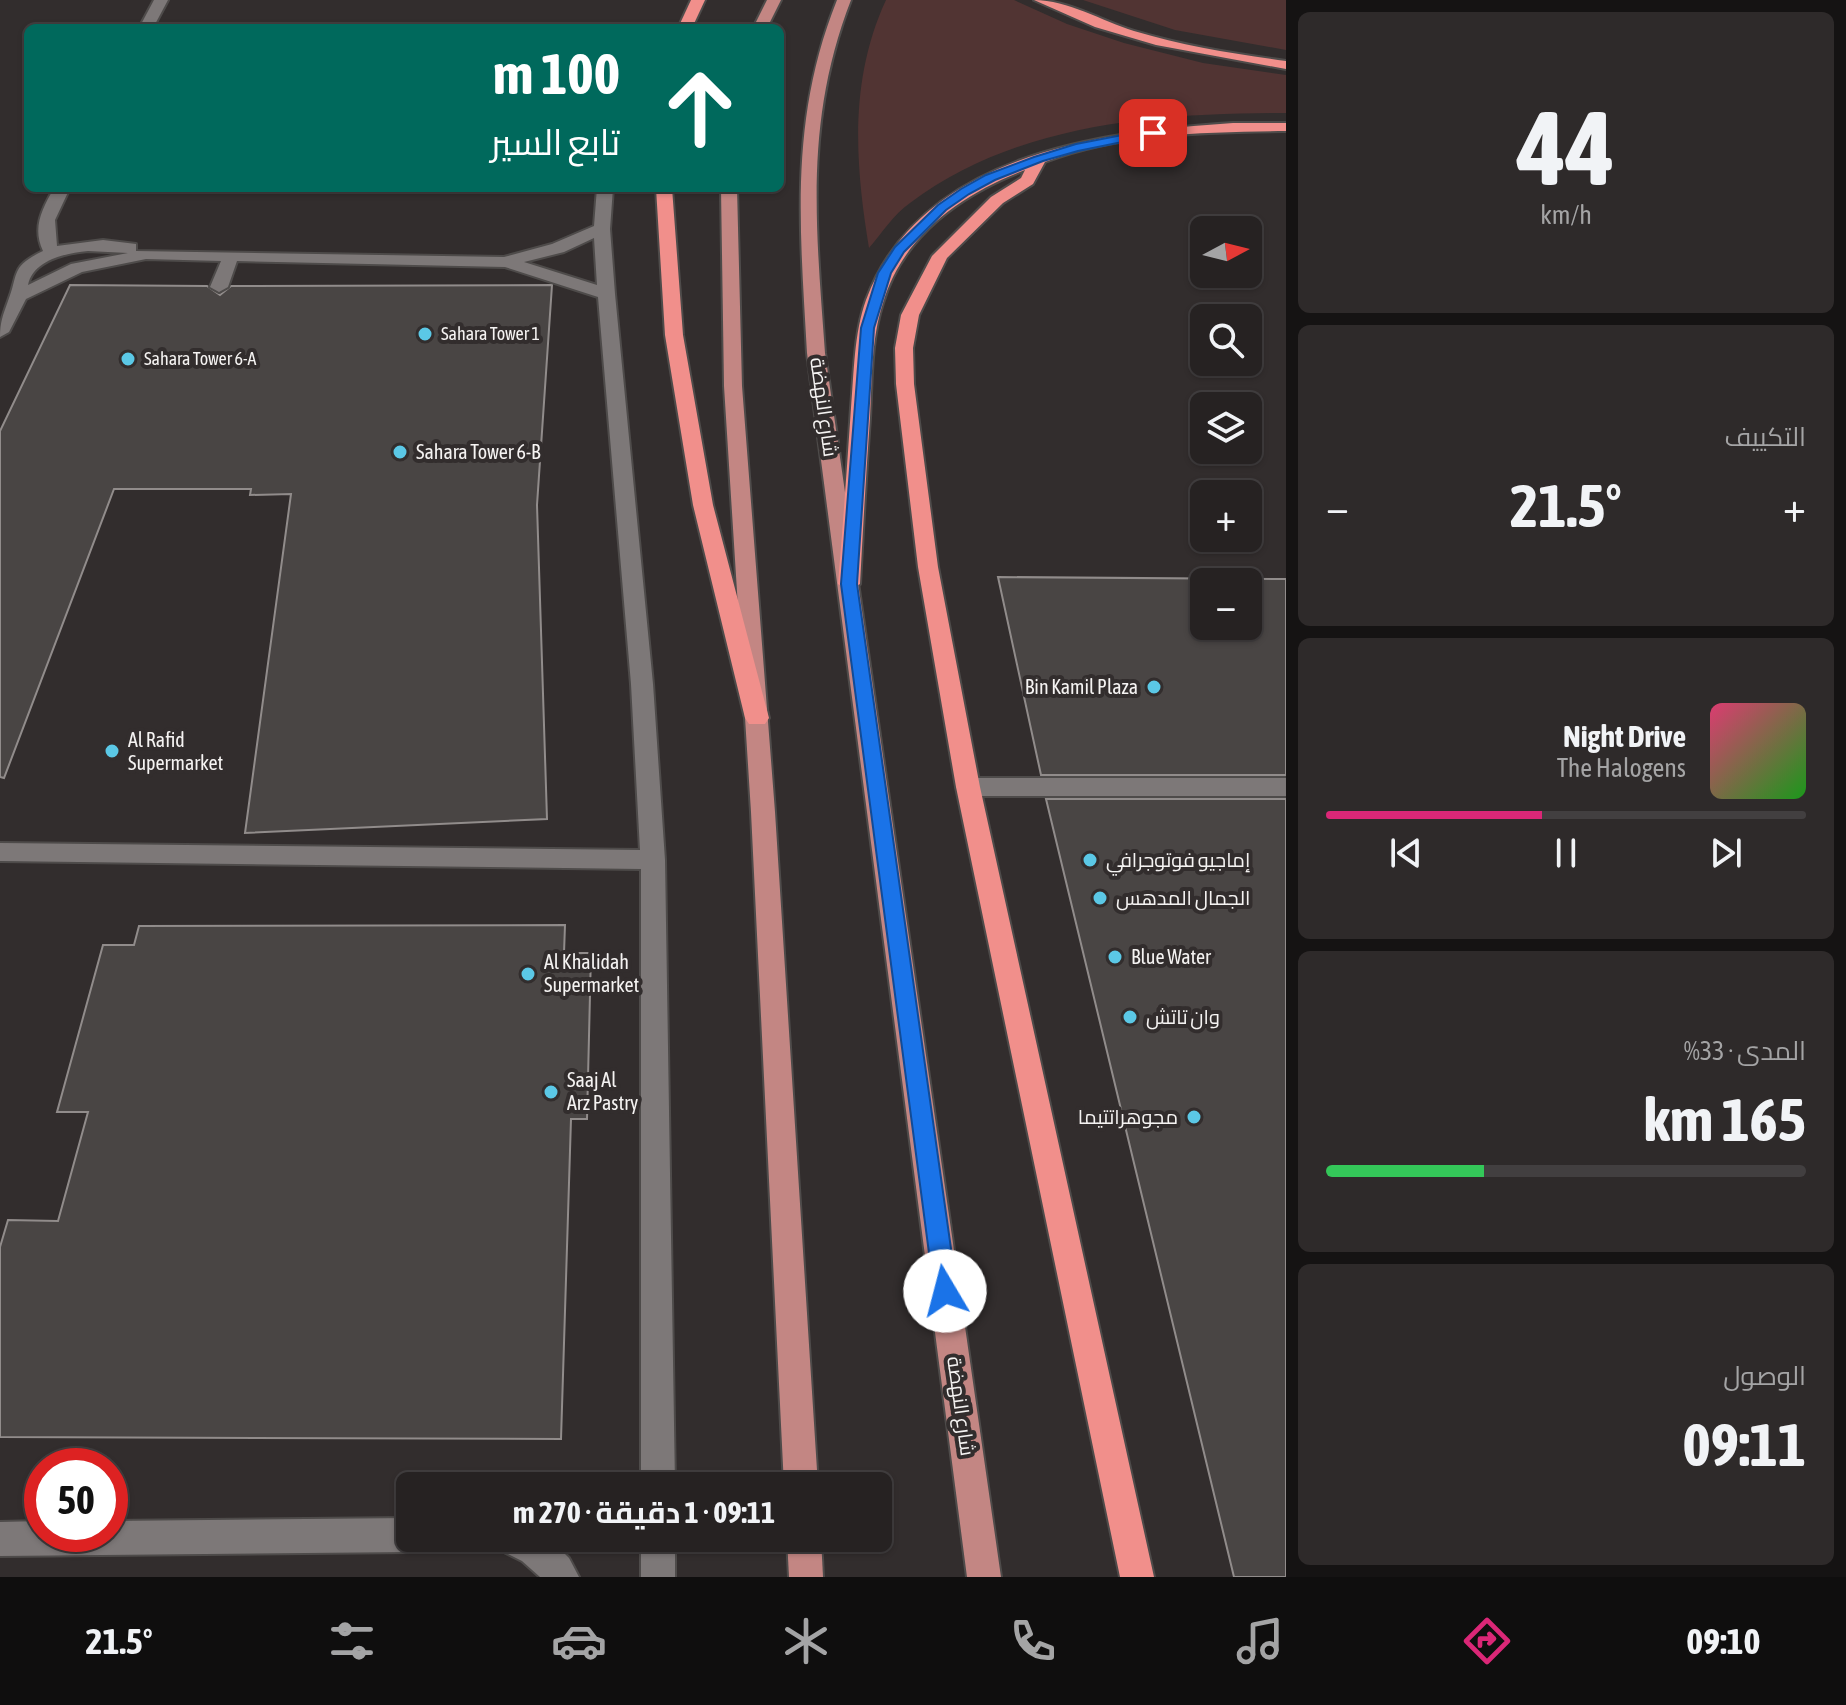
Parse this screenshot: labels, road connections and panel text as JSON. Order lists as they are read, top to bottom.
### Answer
{
  "streets": {
    "main road": ["شارع النهضة"]
  },
  "places": [
    "Sahara Tower 1",
    "Sahara Tower 6-A",
    "Sahara Tower 6-B",
    "Bin Kamil Plaza",
    "Al Rafid Supermarket",
    "إماجيو فوتوجرافي",
    "الجمال المدهس",
    "Blue Water",
    "Al Khalidah Supermarket",
    "وان تاتش",
    "Saaj Al Arz Pastry",
    "مجوهراتتيما"
  ],
  "north": "right",
  "page": {
    "tile": [
      ["44", "km/h"],
      "التكييف",
      ["المدى · 33%", "165 km"],
      ["الوصول", "09:11"]
    ],
    "turn": ["100 m", "تابع السير"],
    "map_buttons": ["+", "−"],
    "heat": ["−", "21.5°", "+"],
    "song": ["Night Drive", "The Halogens"],
    "limit": "50",
    "trip": "09:11 · 1 دقيقة · 270 m",
    "tabs": ["09:10", "21.5°"]
  }
}
